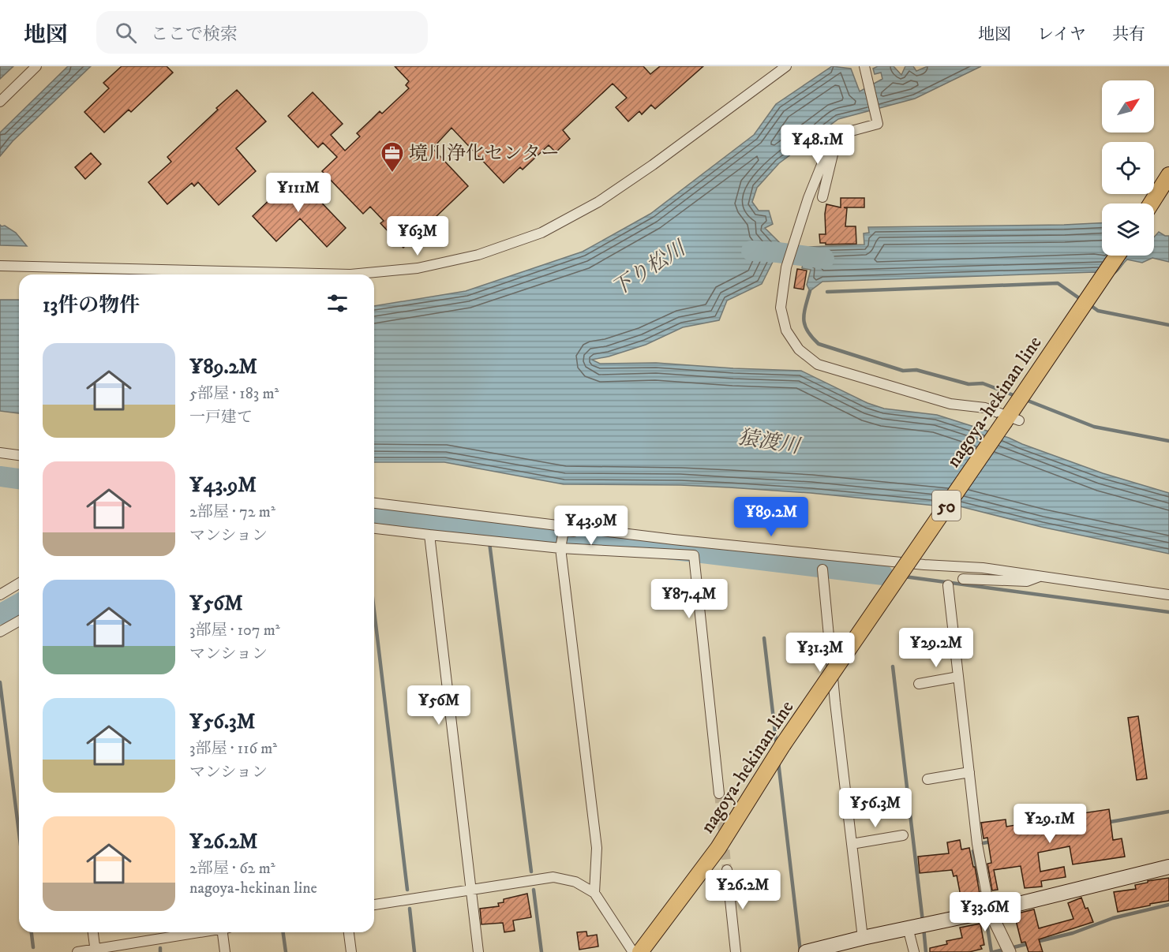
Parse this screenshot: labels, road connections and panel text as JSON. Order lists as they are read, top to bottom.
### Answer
{
  "streets": {
    "main road": ["nagoya-hekinan line", "50"]
  },
  "water": ["下り松川", "猿渡川"],
  "places": {
    "office": ["境川浄化センター"]
  },
  "north": "top right",
  "page": {
    "header": "地図",
    "search": "ここで検索",
    "nav": ["地図", "レイヤ", "共有"],
    "price": [
      "¥48.1M",
      "¥111M",
      "¥63M",
      "¥89.2M",
      "¥43.9M",
      "¥87.4M",
      "¥29.2M",
      "¥31.3M",
      "¥56M",
      "¥56.3M",
      "¥29.1M",
      "¥26.2M",
      "¥33.6M"
    ],
    "heading": "13件の物件",
    "list": [
      {
        "name": "¥89.2M",
        "note": "5部屋 · 183 m² · 一戸建て"
      },
      {
        "name": "¥43.9M",
        "note": "2部屋 · 72 m² · マンション"
      },
      {
        "name": "¥56M",
        "note": "3部屋 · 107 m² · マンション"
      },
      {
        "name": "¥56.3M",
        "note": "3部屋 · 116 m² · マンション"
      },
      {
        "name": "¥26.2M",
        "note": "2部屋 · 62 m² · nagoya-hekinan line"
      }
    ]
  }
}
